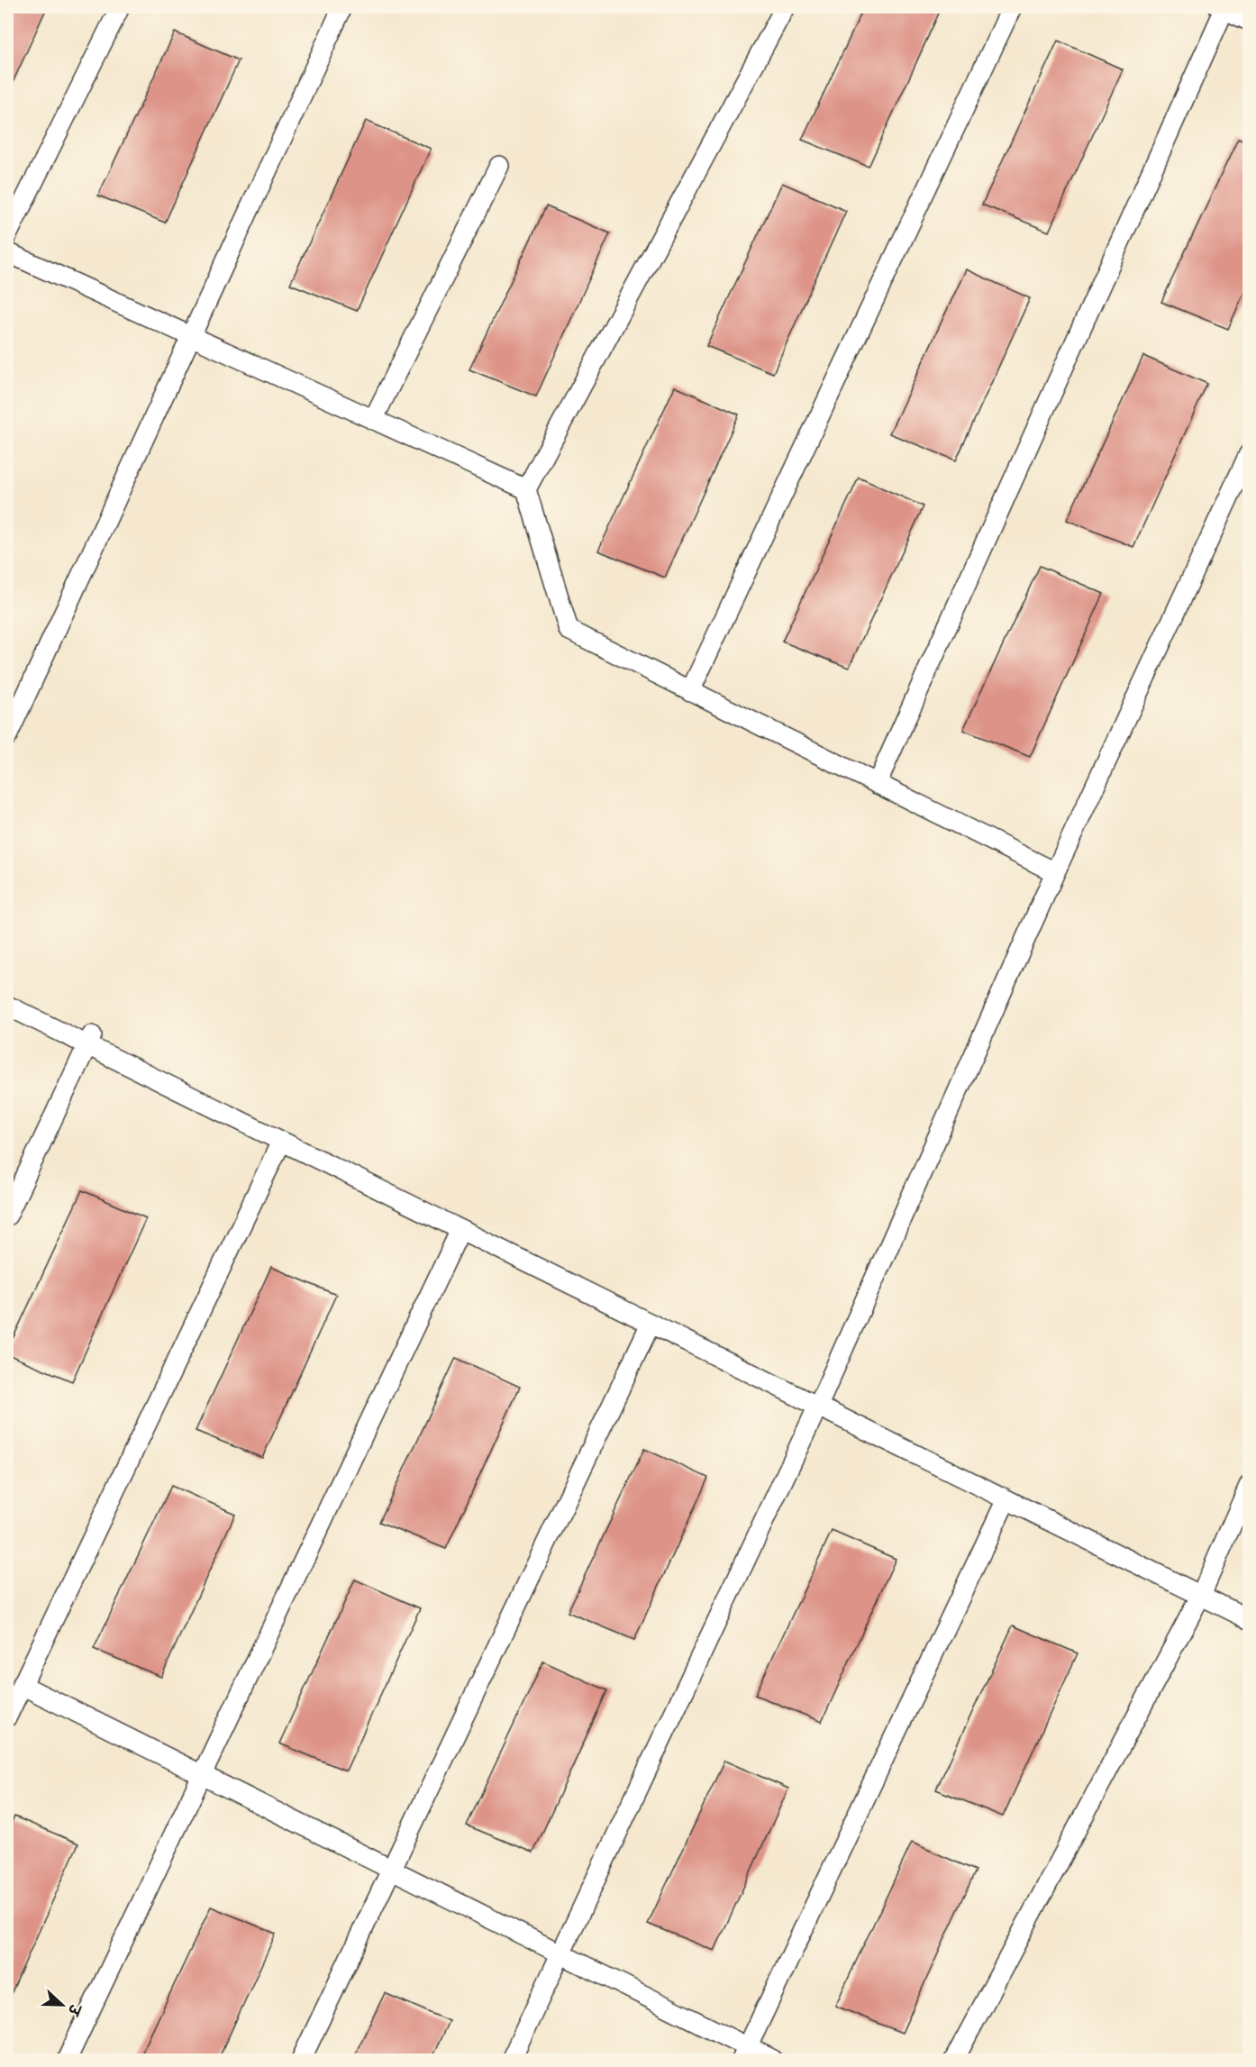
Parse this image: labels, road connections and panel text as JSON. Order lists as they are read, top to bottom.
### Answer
{
  "north": "right"
}
